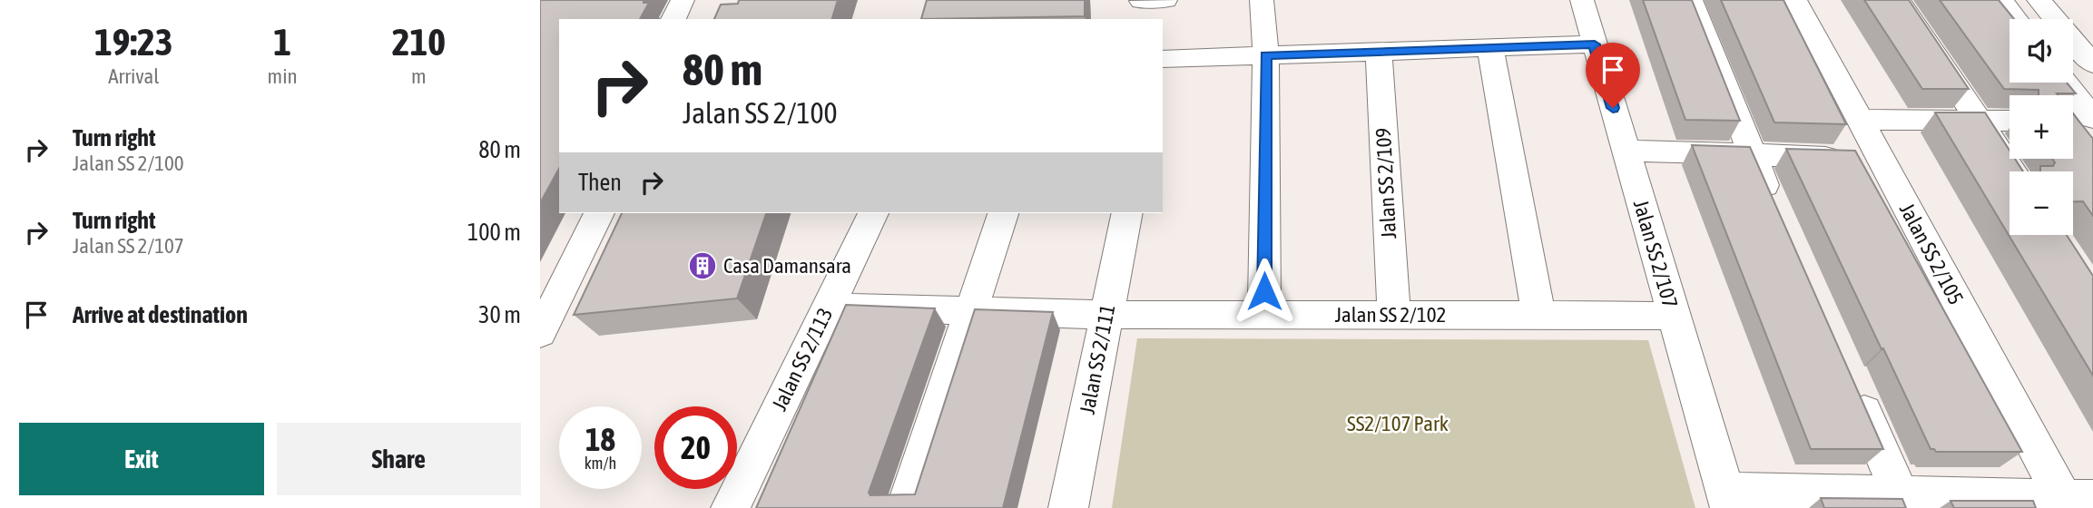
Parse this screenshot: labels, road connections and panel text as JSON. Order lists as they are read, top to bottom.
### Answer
{
  "streets": {
    "street": [
      "Jalan SS 2/109",
      "Jalan SS 2/107",
      "Jalan SS 2/105",
      "Jalan SS 2/102",
      "Jalan SS 2/113",
      "Jalan SS 2/111"
    ]
  },
  "crossings": [
    ["Jalan SS 2/109", "Jalan SS 2/102"],
    ["Jalan SS 2/107", "Jalan SS 2/102"],
    ["Jalan SS 2/102", "Jalan SS 2/113"],
    ["Jalan SS 2/102", "Jalan SS 2/111"]
  ],
  "parks": ["SS2/107 Park"],
  "places": {
    "building": ["Casa Damansara"]
  },
  "page": {
    "eta": [
      "19:23",
      "Arrival",
      "1",
      "min",
      "210",
      "m"
    ],
    "map_buttons": ["+", "−"],
    "turn": ["80 m", "Jalan SS 2/100"],
    "list": [
      {
        "name": "Turn right",
        "note": "Jalan SS 2/100",
        "value": "80 m"
      },
      {
        "name": "Turn right",
        "note": "Jalan SS 2/107",
        "value": "100 m"
      },
      {
        "name": "Arrive at destination",
        "value": "30 m"
      }
    ],
    "then": "Then",
    "speed": "18 km/h",
    "limit": "20",
    "buttons": ["Exit", "Share"]
  }
}
